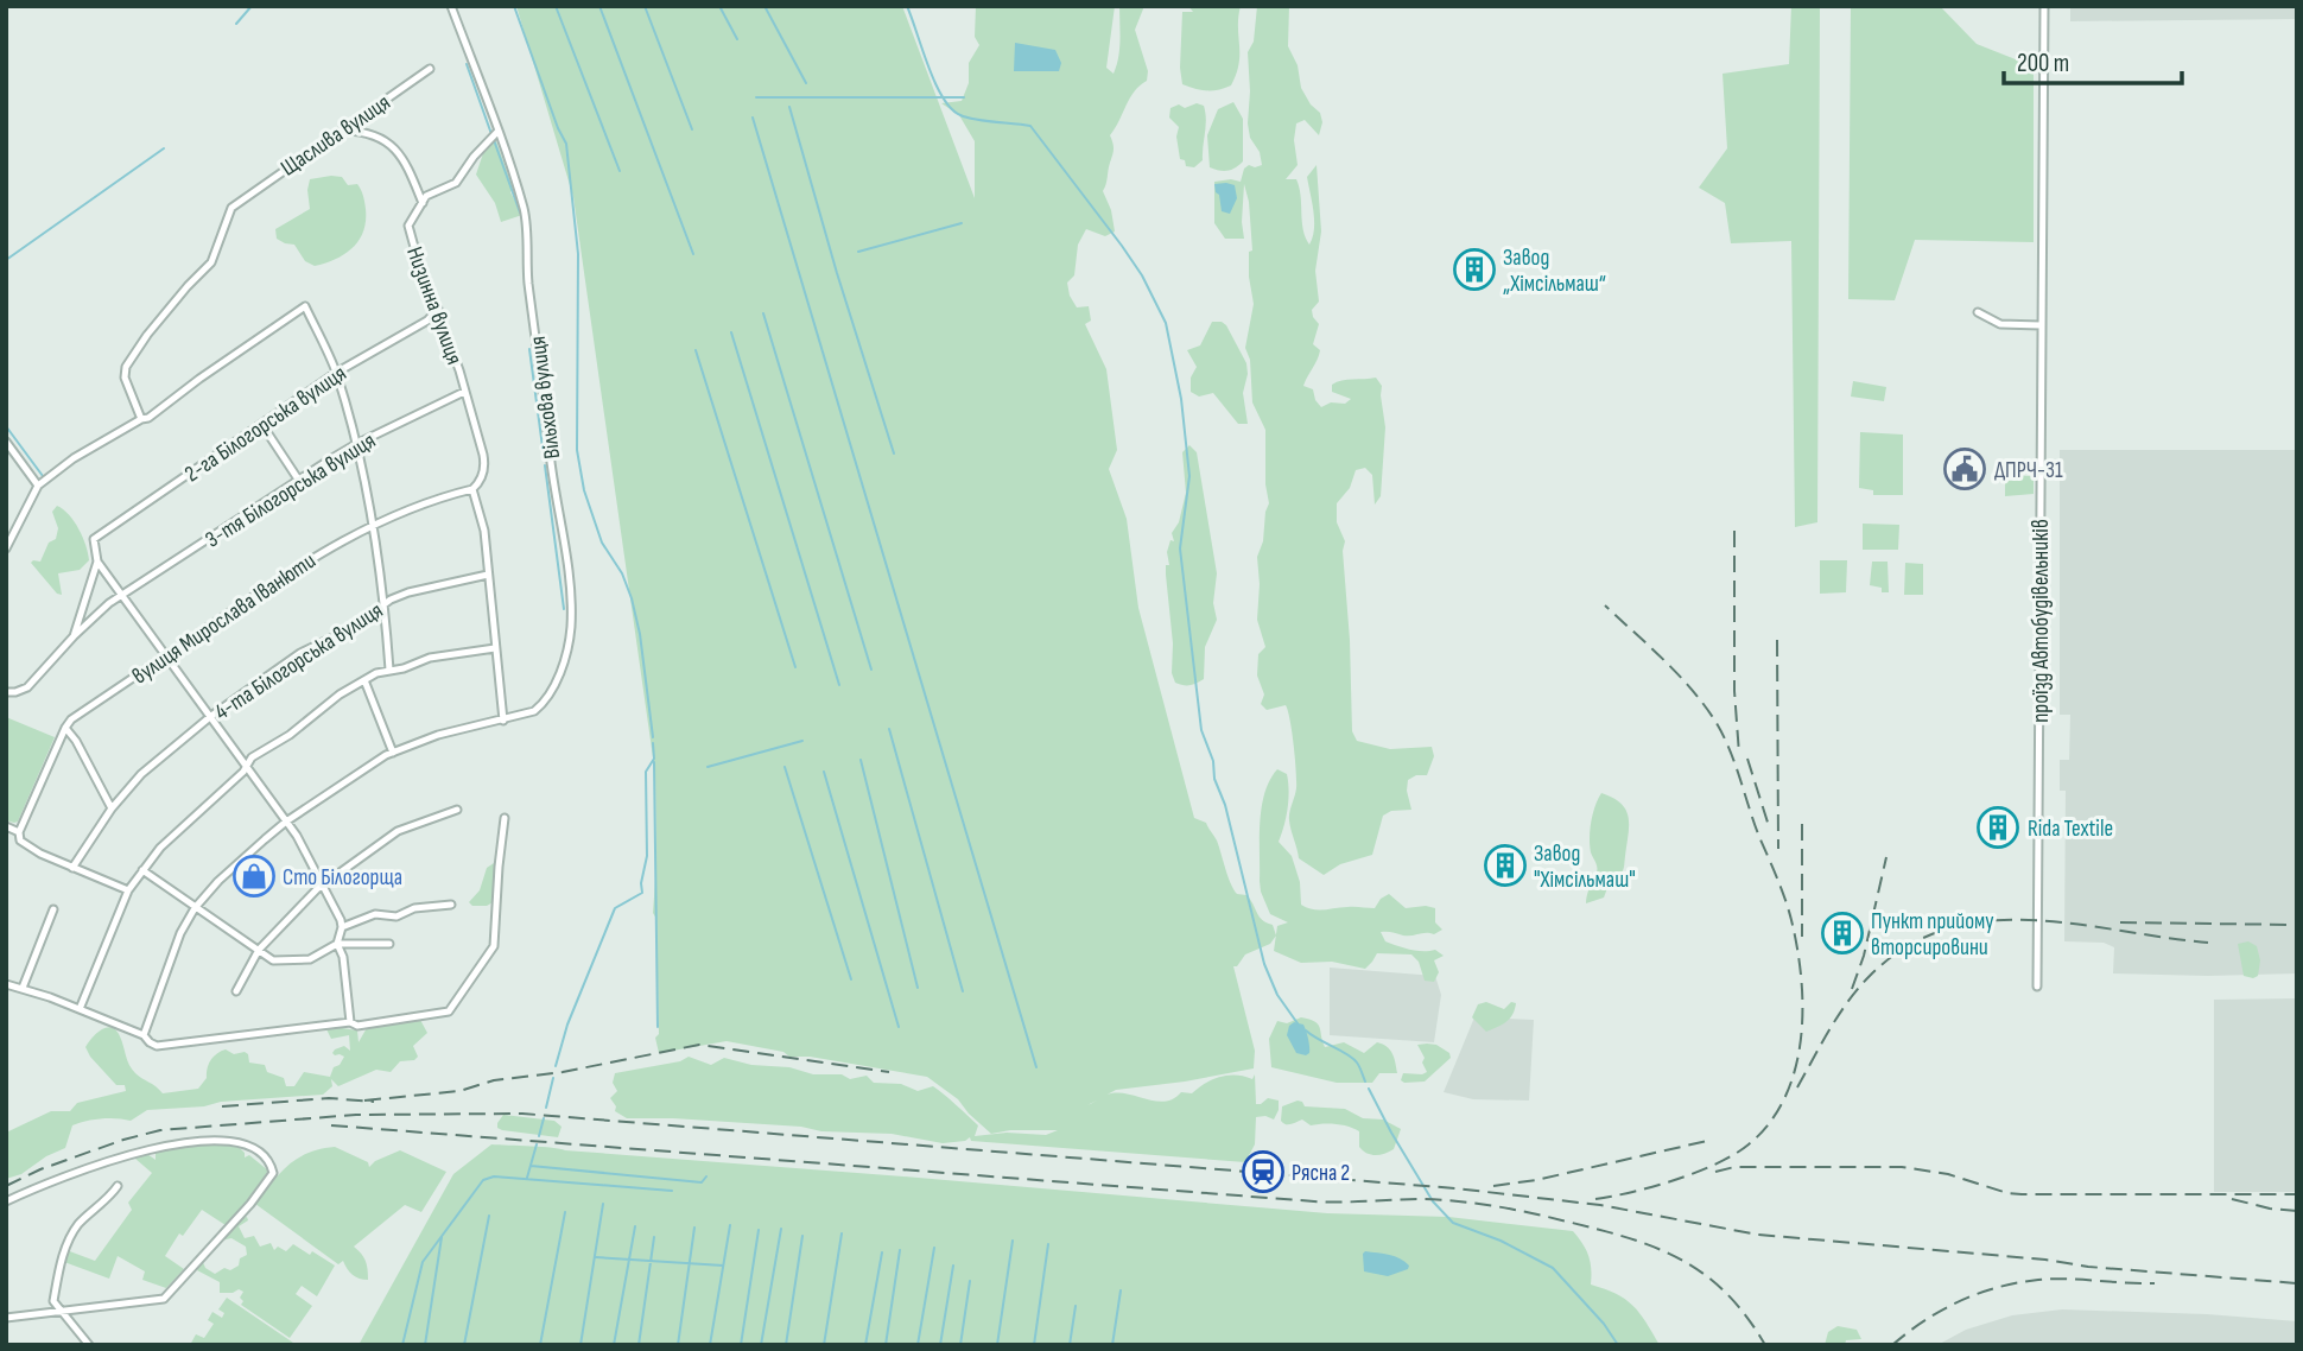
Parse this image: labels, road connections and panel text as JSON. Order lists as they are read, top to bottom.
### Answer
{
  "streets": {
    "street": [
      "Щаслива вулиця",
      "Низинна вулиця",
      "Вільхова вулиця",
      "2-га Білогорська вулиця",
      "3-тя Білогорська вулиця",
      "вулиця Мирослава Іванюти",
      "проїзд Автобудівельників",
      "4-та Білогорська вулиця"
    ]
  },
  "crossings": [
    ["Низинна вулиця", "2-га Білогорська вулиця"],
    ["Низинна вулиця", "3-тя Білогорська вулиця"],
    ["Низинна вулиця", "вулиця Мирослава Іванюти"]
  ],
  "places": {
    "building": [
      "Завод „Хімсільмаш“",
      "Rida Textile",
      "Завод \"Хімсільмаш\"",
      "Пункт прийому вторсировини"
    ],
    "public building": ["ДПРЧ-31"],
    "shop": ["Сто Білогорща"],
    "station": ["Рясна 2"]
  },
  "scale_bar": "200 m"
}
